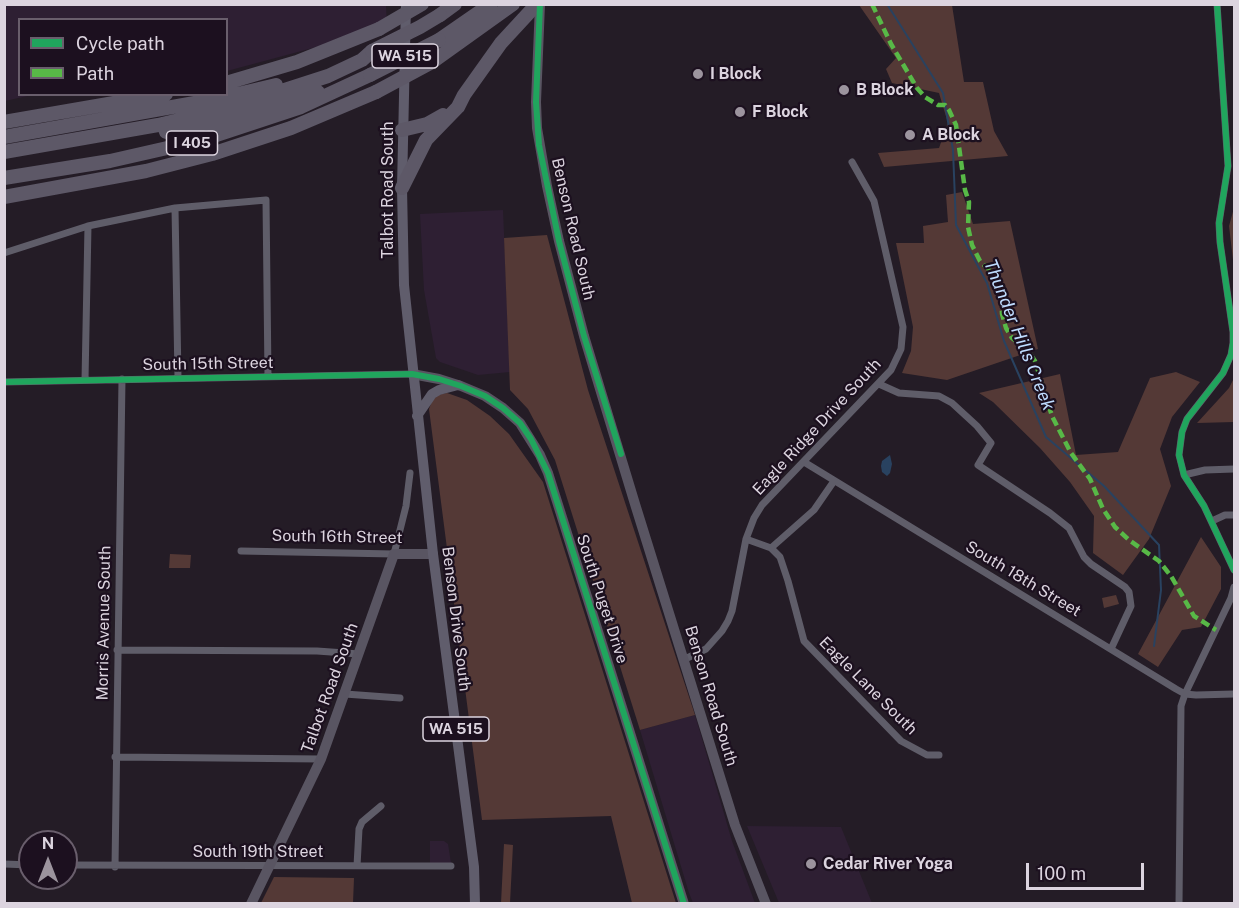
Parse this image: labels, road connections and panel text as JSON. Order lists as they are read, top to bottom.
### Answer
{
  "streets": {
    "highway": ["I 405"],
    "main road": ["WA 515", "Talbot Road South", "Benson Drive South"],
    "street": [
      "Benson Road South",
      "South 15th Street",
      "Eagle Ridge Drive South",
      "South 16th Street",
      "South 18th Street",
      "South Puget Drive",
      "Morris Avenue South",
      "Eagle Lane South",
      "South 19th Street"
    ]
  },
  "crossings": [
    ["Talbot Road South", "South 15th Street"],
    ["Talbot Road South", "South 16th Street"],
    ["Talbot Road South", "South Puget Drive"],
    ["Talbot Road South", "Benson Drive South"],
    ["Talbot Road South", "South 19th Street"],
    ["Benson Road South", "Eagle Ridge Drive South"],
    ["South 15th Street", "South Puget Drive"],
    ["South 15th Street", "Benson Drive South"],
    ["South 15th Street", "Morris Avenue South"],
    ["Eagle Ridge Drive South", "South 18th Street"],
    ["South 16th Street", "Benson Drive South"],
    ["South Puget Drive", "Benson Drive South"],
    ["Morris Avenue South", "South 19th Street"]
  ],
  "water": ["Thunder Hills Creek"],
  "places": [
    "I Block",
    "B Block",
    "F Block",
    "A Block",
    "Cedar River Yoga"
  ],
  "legend": ["Cycle path", "Path"],
  "scale_bar": "100 m",
  "north": "top"
}
